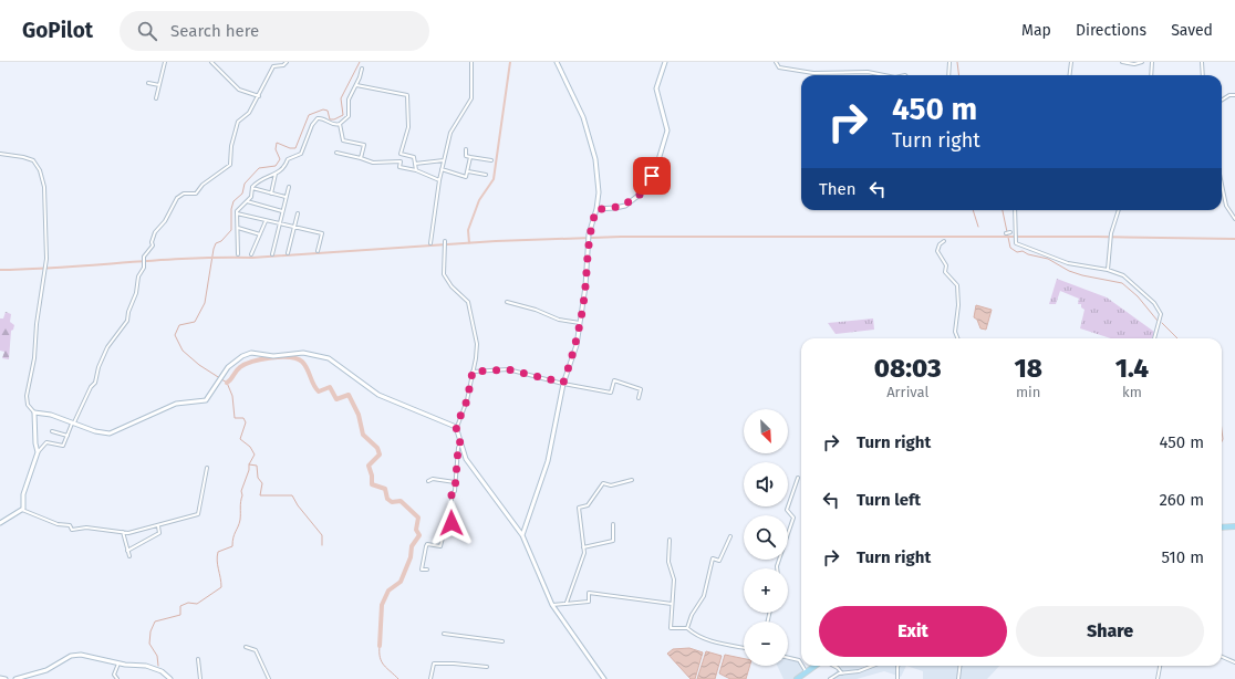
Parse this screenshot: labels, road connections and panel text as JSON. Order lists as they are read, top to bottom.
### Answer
{
  "north": "bottom right",
  "page": {
    "header": "GoPilot",
    "search": "Search here",
    "nav": ["Map", "Directions", "Saved"],
    "turn": ["450 m", "Turn right"],
    "then": "Then",
    "eta": [
      "08:03",
      "Arrival",
      "18",
      "min",
      "1.4",
      "km"
    ],
    "map_buttons": ["+", "−"],
    "list": [
      {
        "name": "Turn right",
        "value": "450 m"
      },
      {
        "name": "Turn left",
        "value": "260 m"
      },
      {
        "name": "Turn right",
        "value": "510 m"
      }
    ],
    "buttons": ["Exit", "Share"]
  }
}
